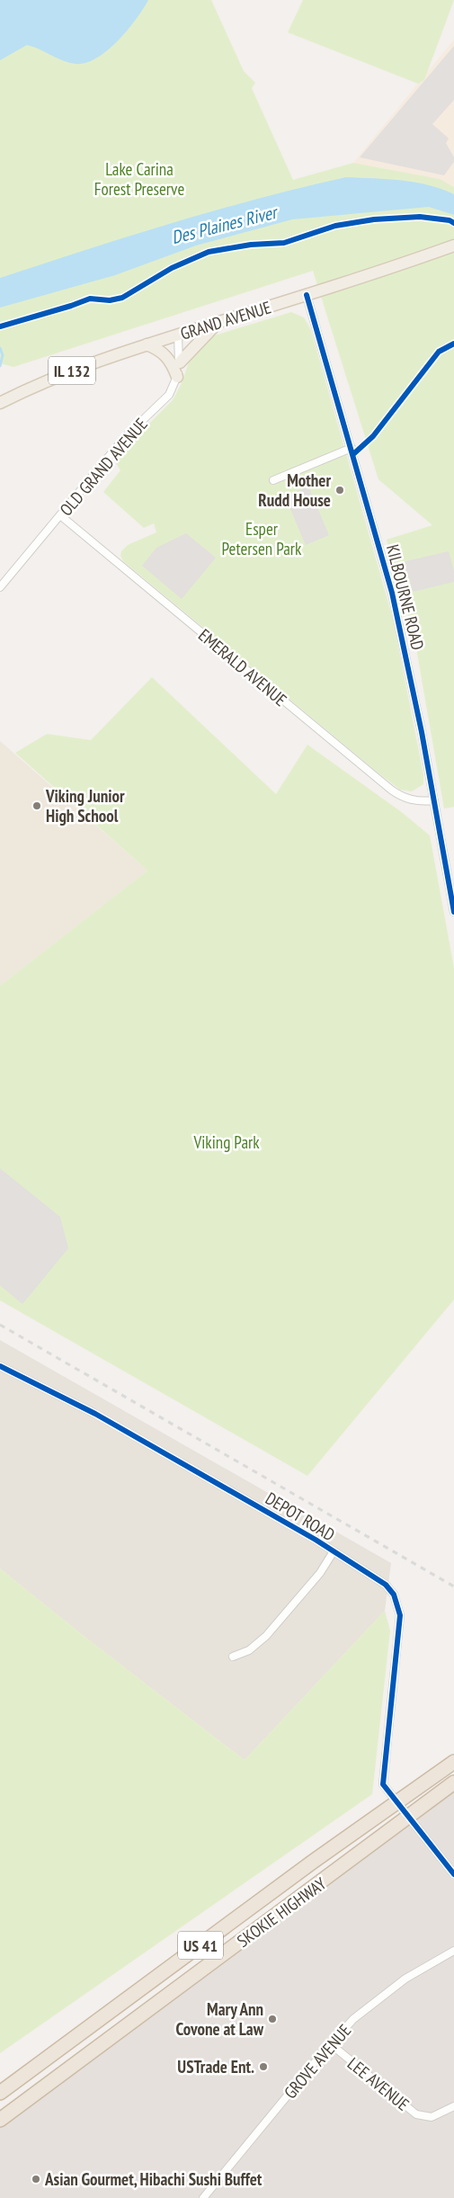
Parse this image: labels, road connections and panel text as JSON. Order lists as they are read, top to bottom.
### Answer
{
  "streets": {
    "highway": ["SKOKIE HIGHWAY", "US 41"],
    "main road": ["GRAND AVENUE", "IL 132"],
    "street": [
      "OLD GRAND AVENUE",
      "KILBOURNE ROAD",
      "EMERALD AVENUE",
      "DEPOT ROAD",
      "GROVE AVENUE",
      "LEE AVENUE"
    ]
  },
  "crossings": [
    ["GRAND AVENUE", "OLD GRAND AVENUE"],
    ["GRAND AVENUE", "KILBOURNE ROAD"],
    ["OLD GRAND AVENUE", "EMERALD AVENUE"],
    ["KILBOURNE ROAD", "EMERALD AVENUE"],
    ["DEPOT ROAD", "SKOKIE HIGHWAY"],
    ["GROVE AVENUE", "LEE AVENUE"]
  ],
  "water": ["Des Plaines River"],
  "parks": ["Lake Carina Forest Preserve", "Esper Petersen Park", "Viking Park"],
  "places": [
    "Mother Rudd House",
    "Viking Junior High School",
    "Mary Ann Covone at Law",
    "USTrade Ent.",
    "Asian Gourmet, Hibachi Sushi Buffet"
  ]
}
